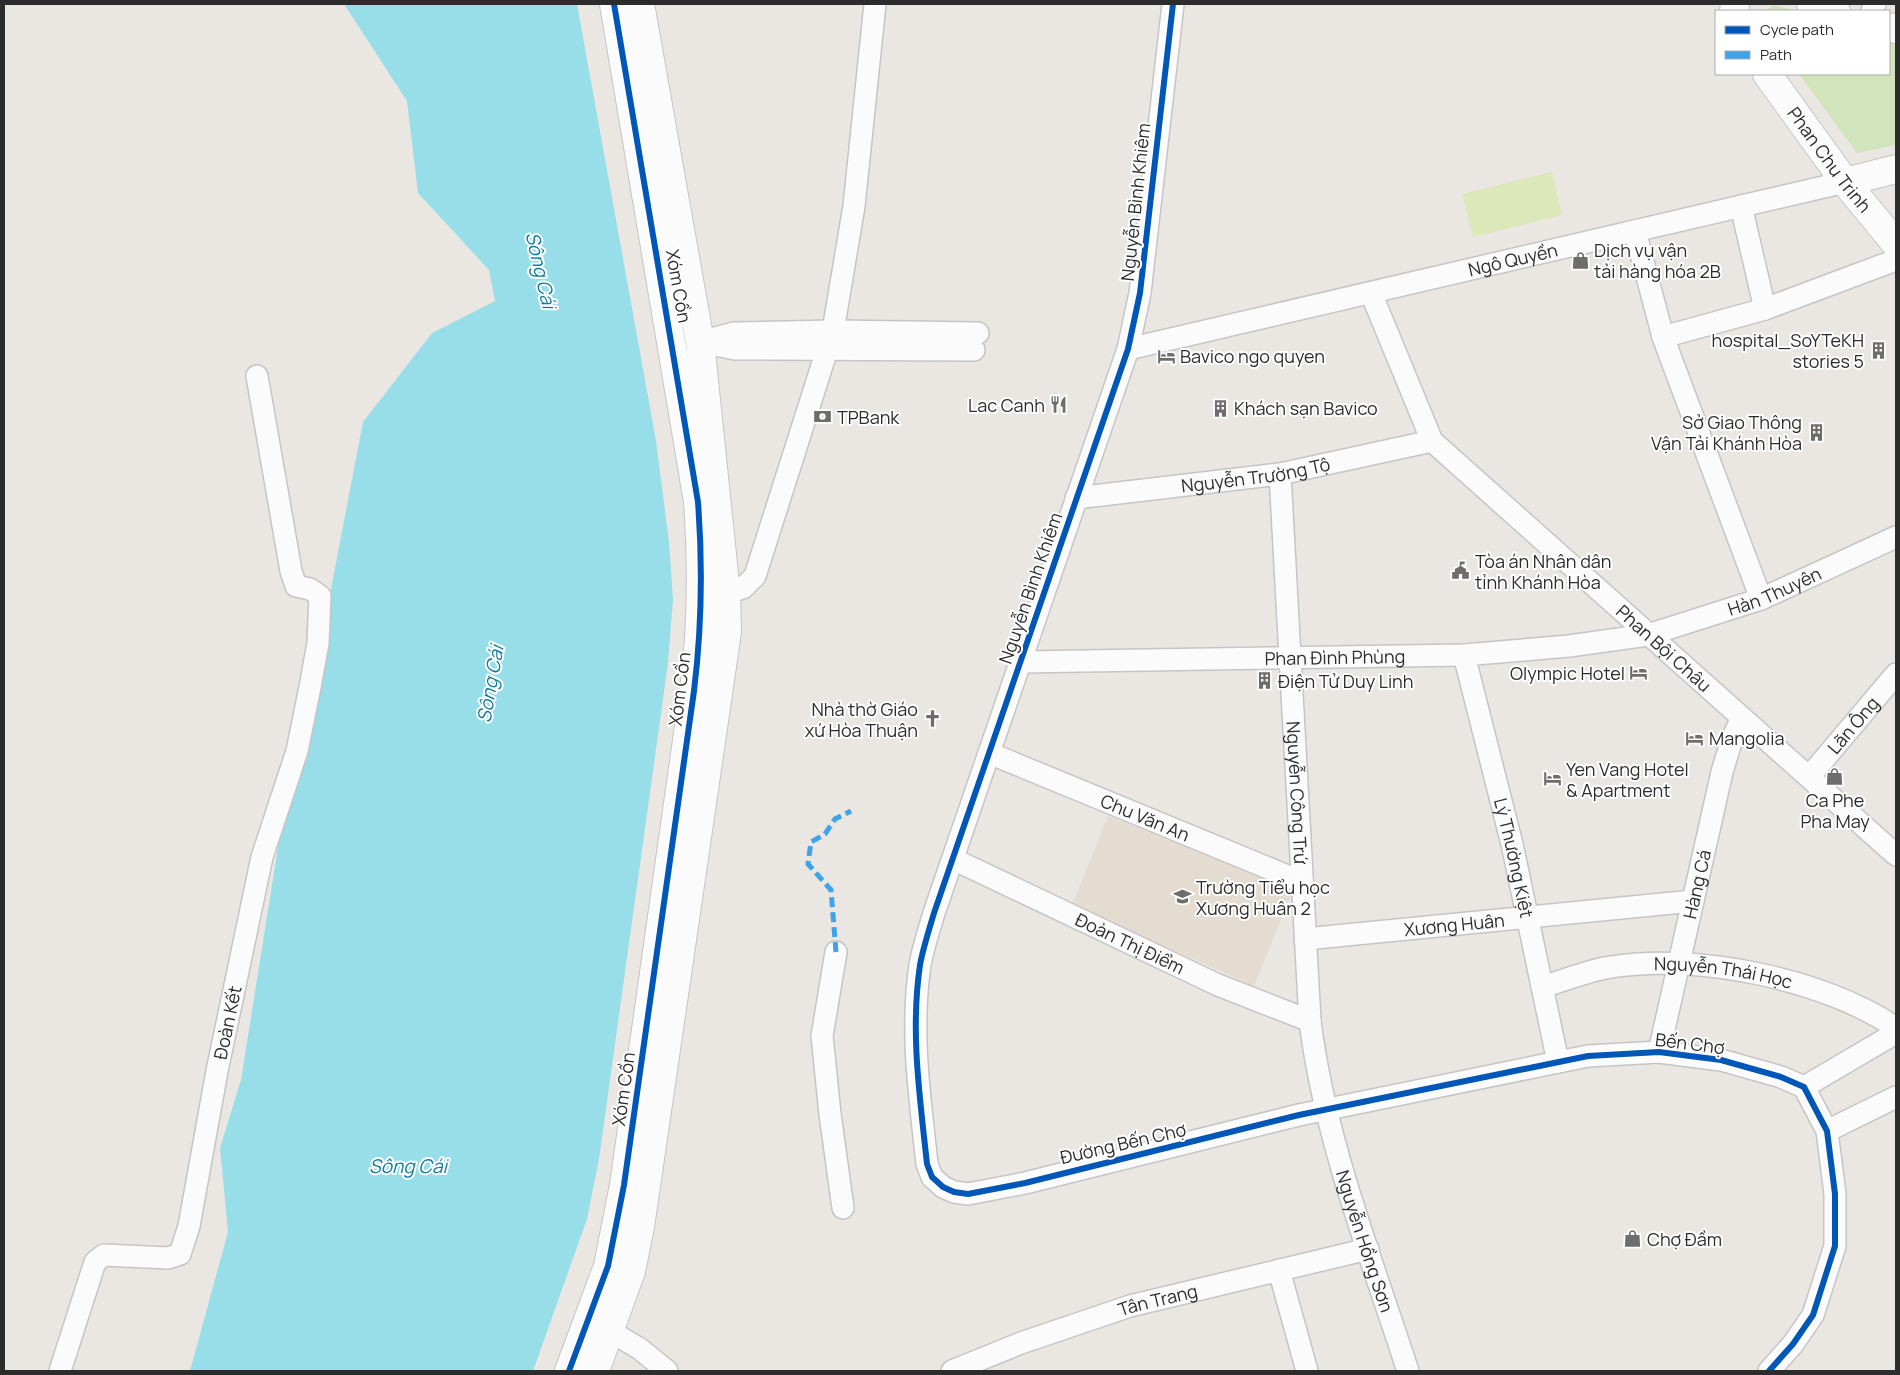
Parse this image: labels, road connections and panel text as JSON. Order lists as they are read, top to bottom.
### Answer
{
  "streets": {
    "street": [
      "Phan Chu Trinh",
      "Nguyễn Bình Khiêm",
      "Ngô Quyền",
      "Xóm Cồn",
      "Nguyễn Trường Tộ",
      "Hàn Thuyên",
      "Phan Bội Châu",
      "Phan Đình Phùng",
      "Lãn Ông",
      "Nguyễn Công Trứ",
      "Chu Văn An",
      "Lý Thường Kiệt",
      "Hàng Cá",
      "Xương Huân",
      "Đoàn Thị Điểm",
      "Nguyễn Thái Học",
      "Đoàn Kết",
      "Bến Chợ",
      "Đường Bến Chợ",
      "Nguyễn Hồng Sơn",
      "Tân Trang"
    ]
  },
  "crossings": [
    ["Phan Chu Trinh", "Ngô Quyền"],
    ["Nguyễn Bình Khiêm", "Ngô Quyền"],
    ["Nguyễn Bình Khiêm", "Nguyễn Trường Tộ"],
    ["Nguyễn Bình Khiêm", "Phan Đình Phùng"],
    ["Nguyễn Bình Khiêm", "Chu Văn An"],
    ["Nguyễn Bình Khiêm", "Đoàn Thị Điểm"],
    ["Nguyễn Bình Khiêm", "Đường Bến Chợ"],
    ["Nguyễn Trường Tộ", "Phan Bội Châu"],
    ["Nguyễn Trường Tộ", "Nguyễn Công Trứ"],
    ["Hàn Thuyên", "Phan Bội Châu"],
    ["Hàn Thuyên", "Phan Đình Phùng"],
    ["Phan Bội Châu", "Phan Đình Phùng"],
    ["Phan Bội Châu", "Lãn Ông"],
    ["Phan Bội Châu", "Hàng Cá"],
    ["Phan Đình Phùng", "Nguyễn Công Trứ"],
    ["Phan Đình Phùng", "Lý Thường Kiệt"],
    ["Nguyễn Công Trứ", "Chu Văn An"],
    ["Nguyễn Công Trứ", "Xương Huân"],
    ["Nguyễn Công Trứ", "Đoàn Thị Điểm"],
    ["Nguyễn Công Trứ", "Bến Chợ"],
    ["Nguyễn Công Trứ", "Đường Bến Chợ"],
    ["Nguyễn Công Trứ", "Nguyễn Hồng Sơn"],
    ["Lý Thường Kiệt", "Xương Huân"],
    ["Lý Thường Kiệt", "Nguyễn Thái Học"],
    ["Lý Thường Kiệt", "Bến Chợ"],
    ["Hàng Cá", "Xương Huân"],
    ["Hàng Cá", "Nguyễn Thái Học"],
    ["Hàng Cá", "Bến Chợ"],
    ["Bến Chợ", "Đường Bến Chợ"],
    ["Bến Chợ", "Nguyễn Hồng Sơn"],
    ["Đường Bến Chợ", "Nguyễn Hồng Sơn"],
    ["Nguyễn Hồng Sơn", "Tân Trang"]
  ],
  "water": ["Sông Cái"],
  "places": {
    "shop": ["Dịch vụ vận tải hàng hóa 2B", "Ca Phe Pha May", "Chợ Đầm"],
    "building": [
      "hospital_SoYTeKH stories 5",
      "Khách sạn Bavico",
      "Sở Giao Thông Vận Tải Khánh Hòa",
      "Điện Tử Duy Linh"
    ],
    "hotel": [
      "Bavico ngo quyen",
      "Olympic Hotel",
      "Mangolia",
      "Yen Vang Hotel & Apartment"
    ],
    "restaurant": ["Lac Canh"],
    "bank": ["TPBank"],
    "public building": ["Tòa án Nhân dân tỉnh Khánh Hòa"],
    "church": ["Nhà thờ Giáo xứ Hòa Thuận"],
    "school or university": ["Trường Tiểu học Xương Huân 2"]
  },
  "legend": ["Cycle path", "Path"]
}
